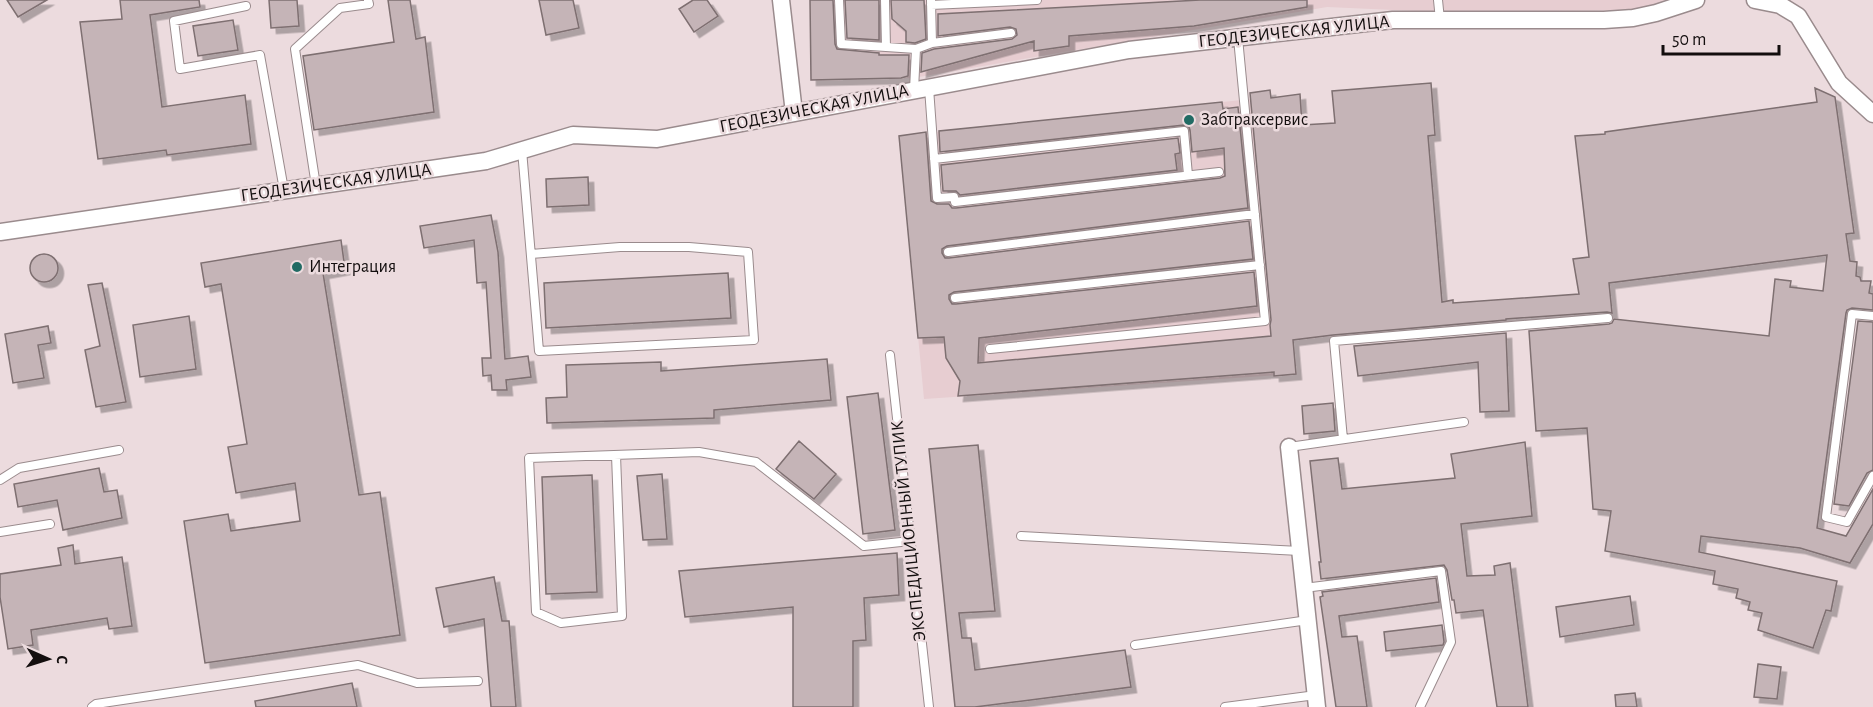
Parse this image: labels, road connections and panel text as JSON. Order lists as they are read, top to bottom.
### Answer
{
  "streets": {
    "street": ["ГЕОДЕЗИЧЕСКАЯ УЛИЦА"],
    "lane": ["ЭКСПЕДИЦИОННЫЙ ТУПИК"]
  },
  "places": ["Забтраксервис", "Интеграция"],
  "scale_bar": "50 m",
  "north": "right"
}
